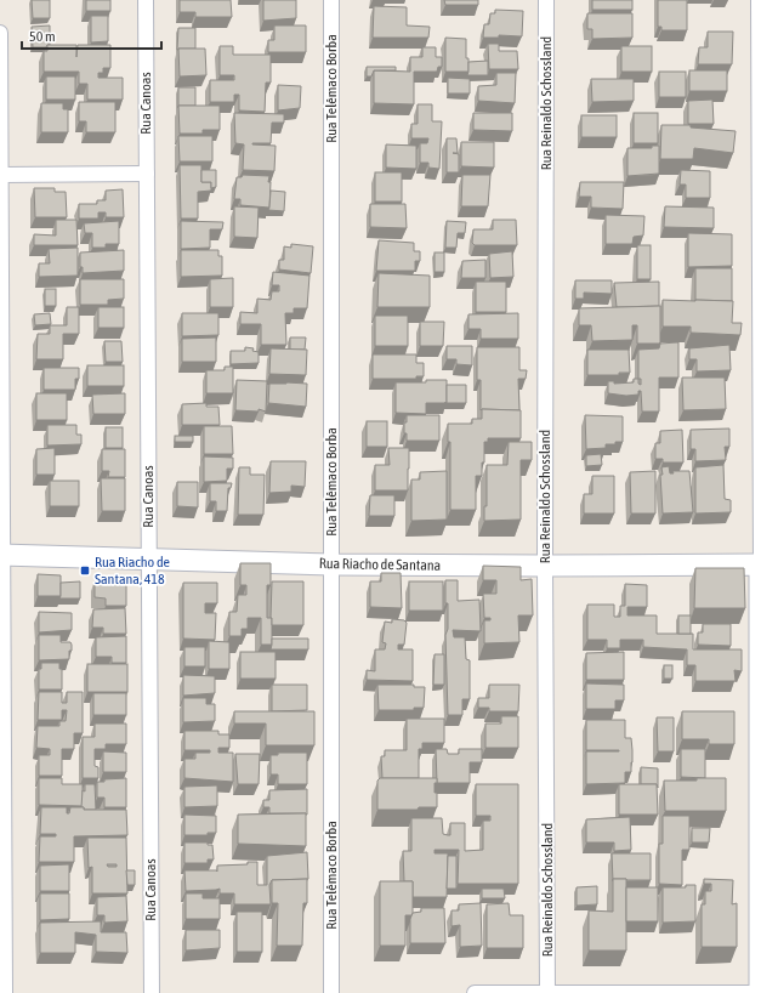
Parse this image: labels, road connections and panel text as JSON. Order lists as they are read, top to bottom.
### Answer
{
  "streets": {
    "street": [
      "Rua Telêmaco Borba",
      "Rua Canoas",
      "Rua Reinaldo Schossland",
      "Rua Riacho de Santana"
    ]
  },
  "crossings": [
    ["Rua Telêmaco Borba", "Rua Riacho de Santana"],
    ["Rua Canoas", "Rua Riacho de Santana"],
    ["Rua Reinaldo Schossland", "Rua Riacho de Santana"]
  ],
  "places": {
    "transit": ["Rua Riacho de Santana, 418"]
  },
  "scale_bar": "50 m"
}
